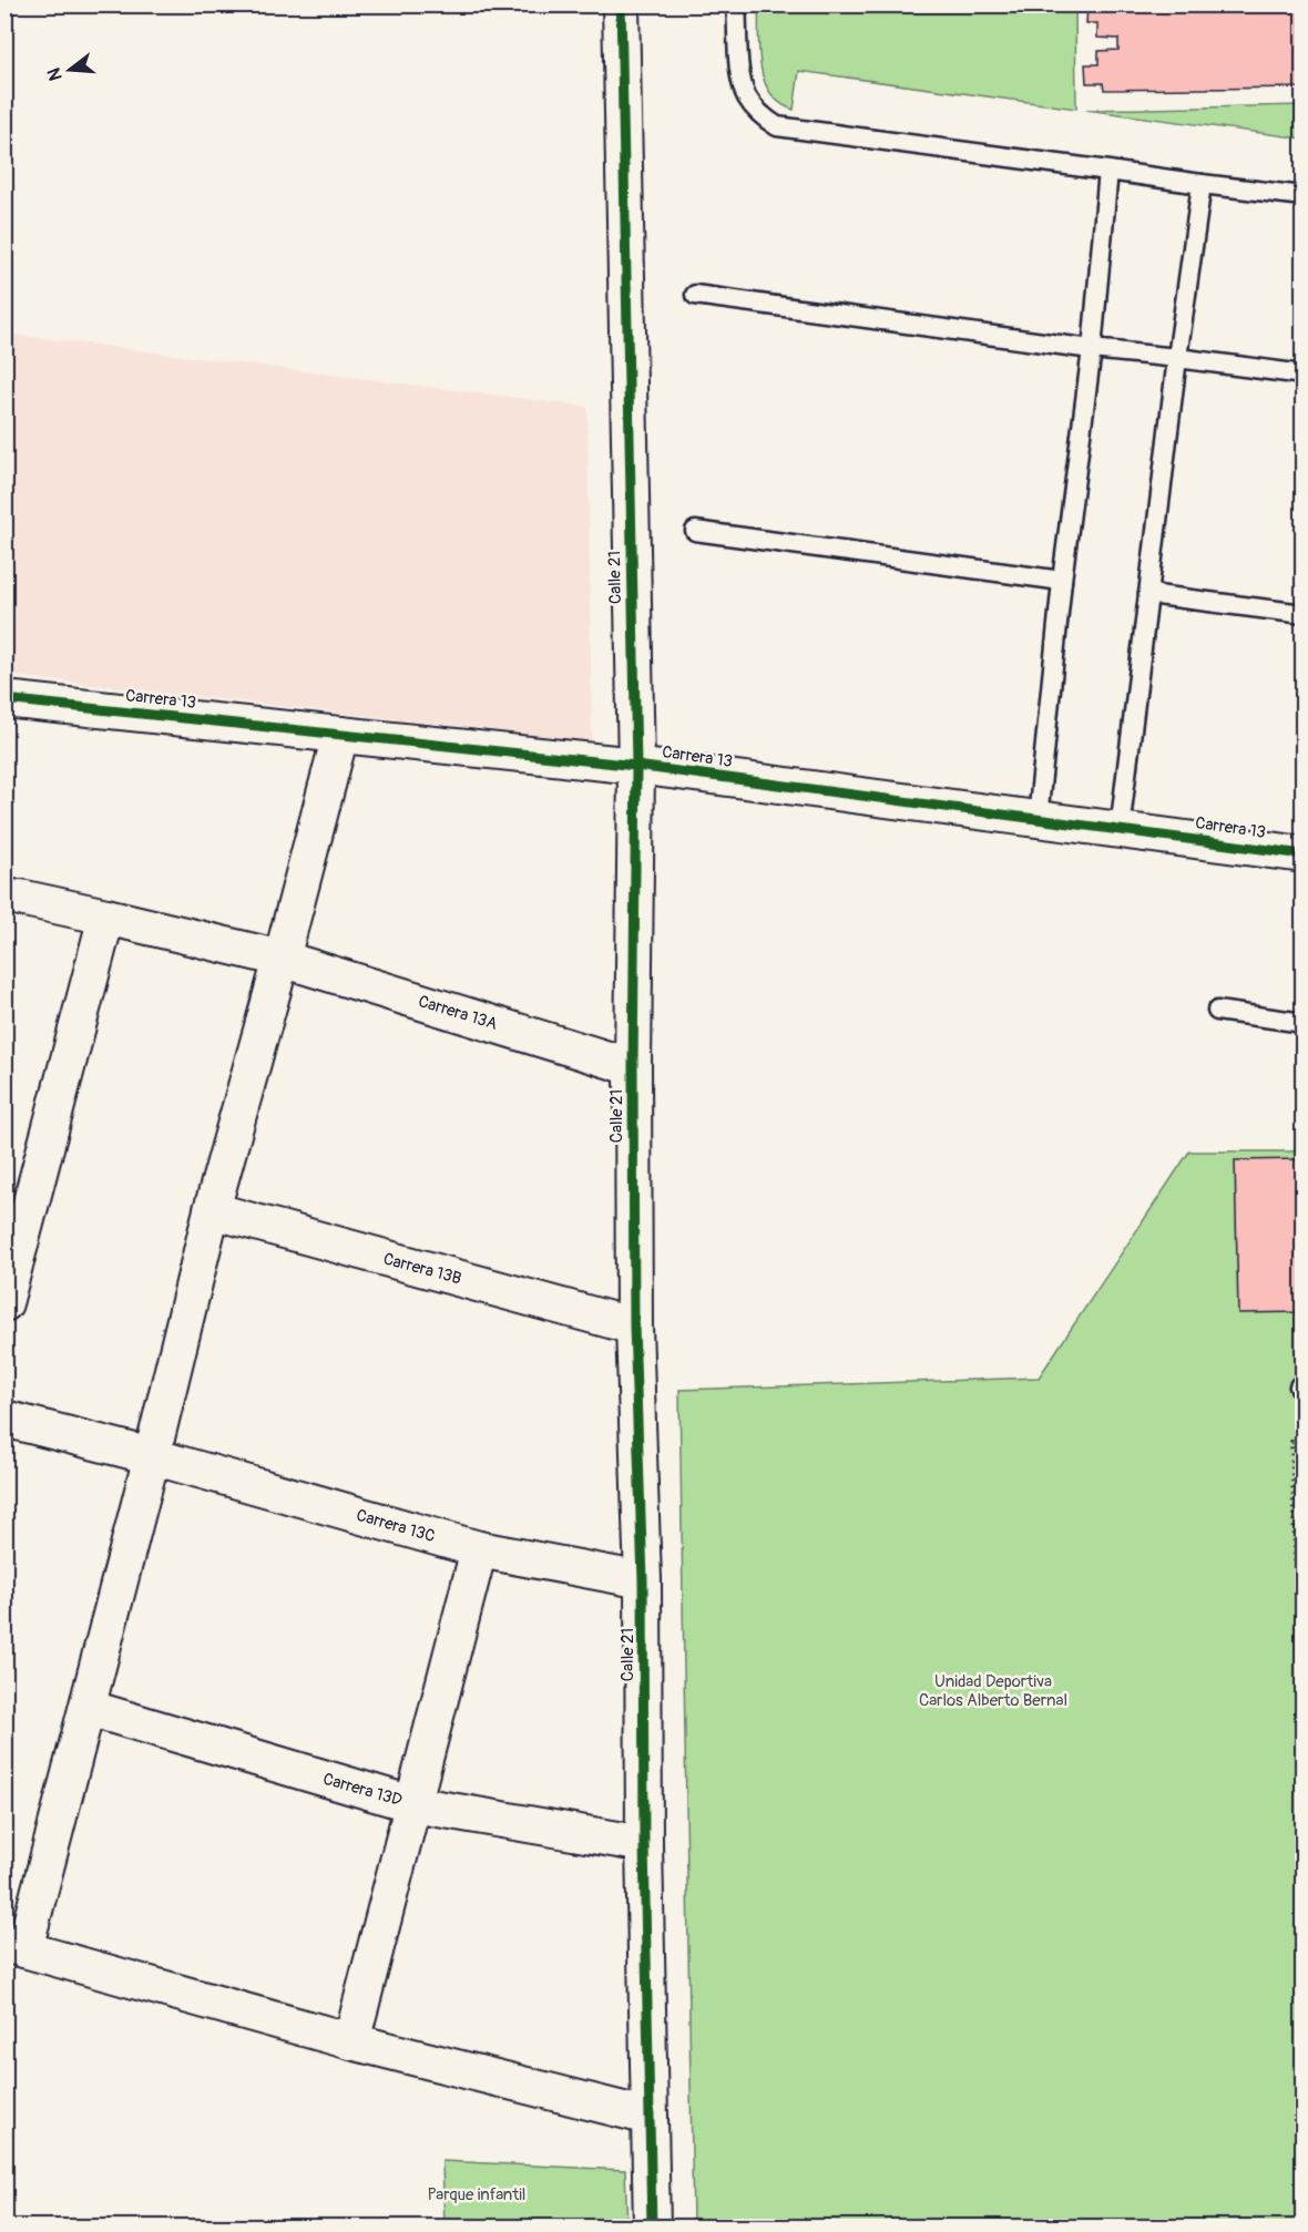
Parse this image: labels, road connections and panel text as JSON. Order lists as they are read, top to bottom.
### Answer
{
  "streets": {
    "street": [
      "Calle 21",
      "Carrera 13",
      "Carrera 13A",
      "Carrera 13B",
      "Carrera 13C",
      "Carrera 13D"
    ]
  },
  "crossings": [
    ["Calle 21", "Carrera 13"],
    ["Calle 21", "Carrera 13A"],
    ["Calle 21", "Carrera 13B"],
    ["Calle 21", "Carrera 13C"],
    ["Calle 21", "Carrera 13D"]
  ],
  "parks": ["Unidad Deportiva Carlos Alberto Bernal", "Parque infantil"],
  "north": "left"
}
